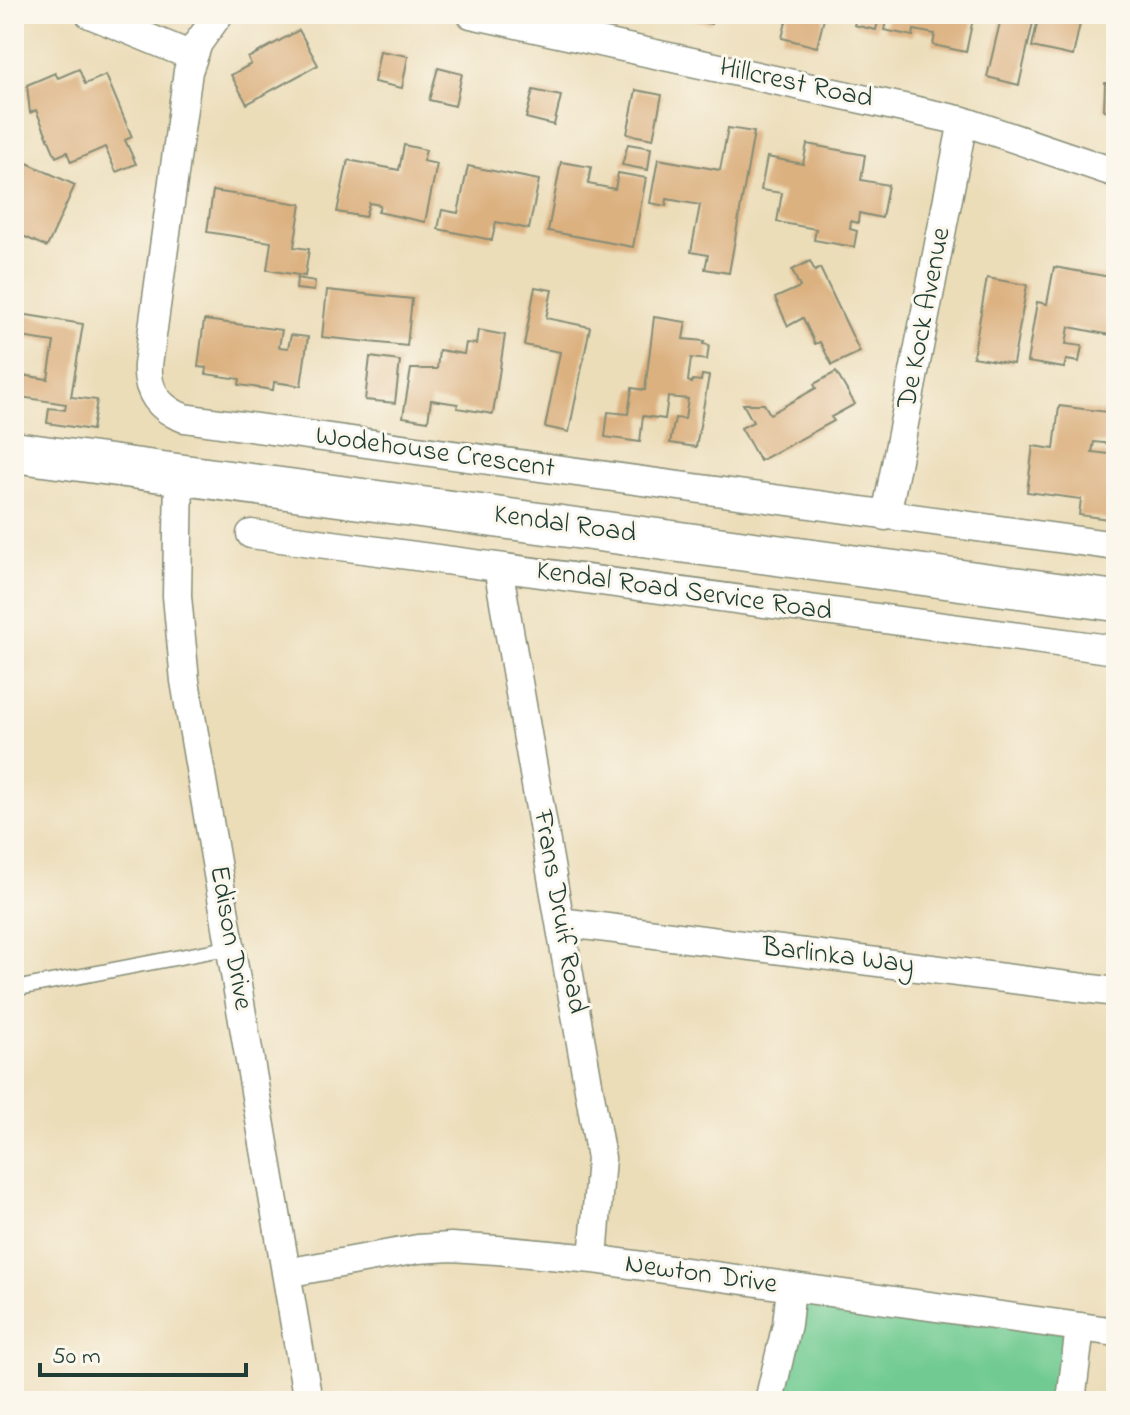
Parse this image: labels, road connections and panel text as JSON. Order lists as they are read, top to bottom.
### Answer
{
  "streets": {
    "main road": ["Kendal Road"],
    "street": [
      "Hillcrest Road",
      "De Kock Avenue",
      "Wodehouse Crescent",
      "Kendal Road Service Road",
      "Frans Druif Road",
      "Edison Drive",
      "Barlinka Way",
      "Newton Drive"
    ]
  },
  "crossings": [
    ["Hillcrest Road", "De Kock Avenue"],
    ["De Kock Avenue", "Wodehouse Crescent"],
    ["Kendal Road", "Edison Drive"],
    ["Kendal Road Service Road", "Frans Druif Road"],
    ["Frans Druif Road", "Barlinka Way"],
    ["Frans Druif Road", "Newton Drive"],
    ["Edison Drive", "Newton Drive"]
  ],
  "scale_bar": "50 m"
}
